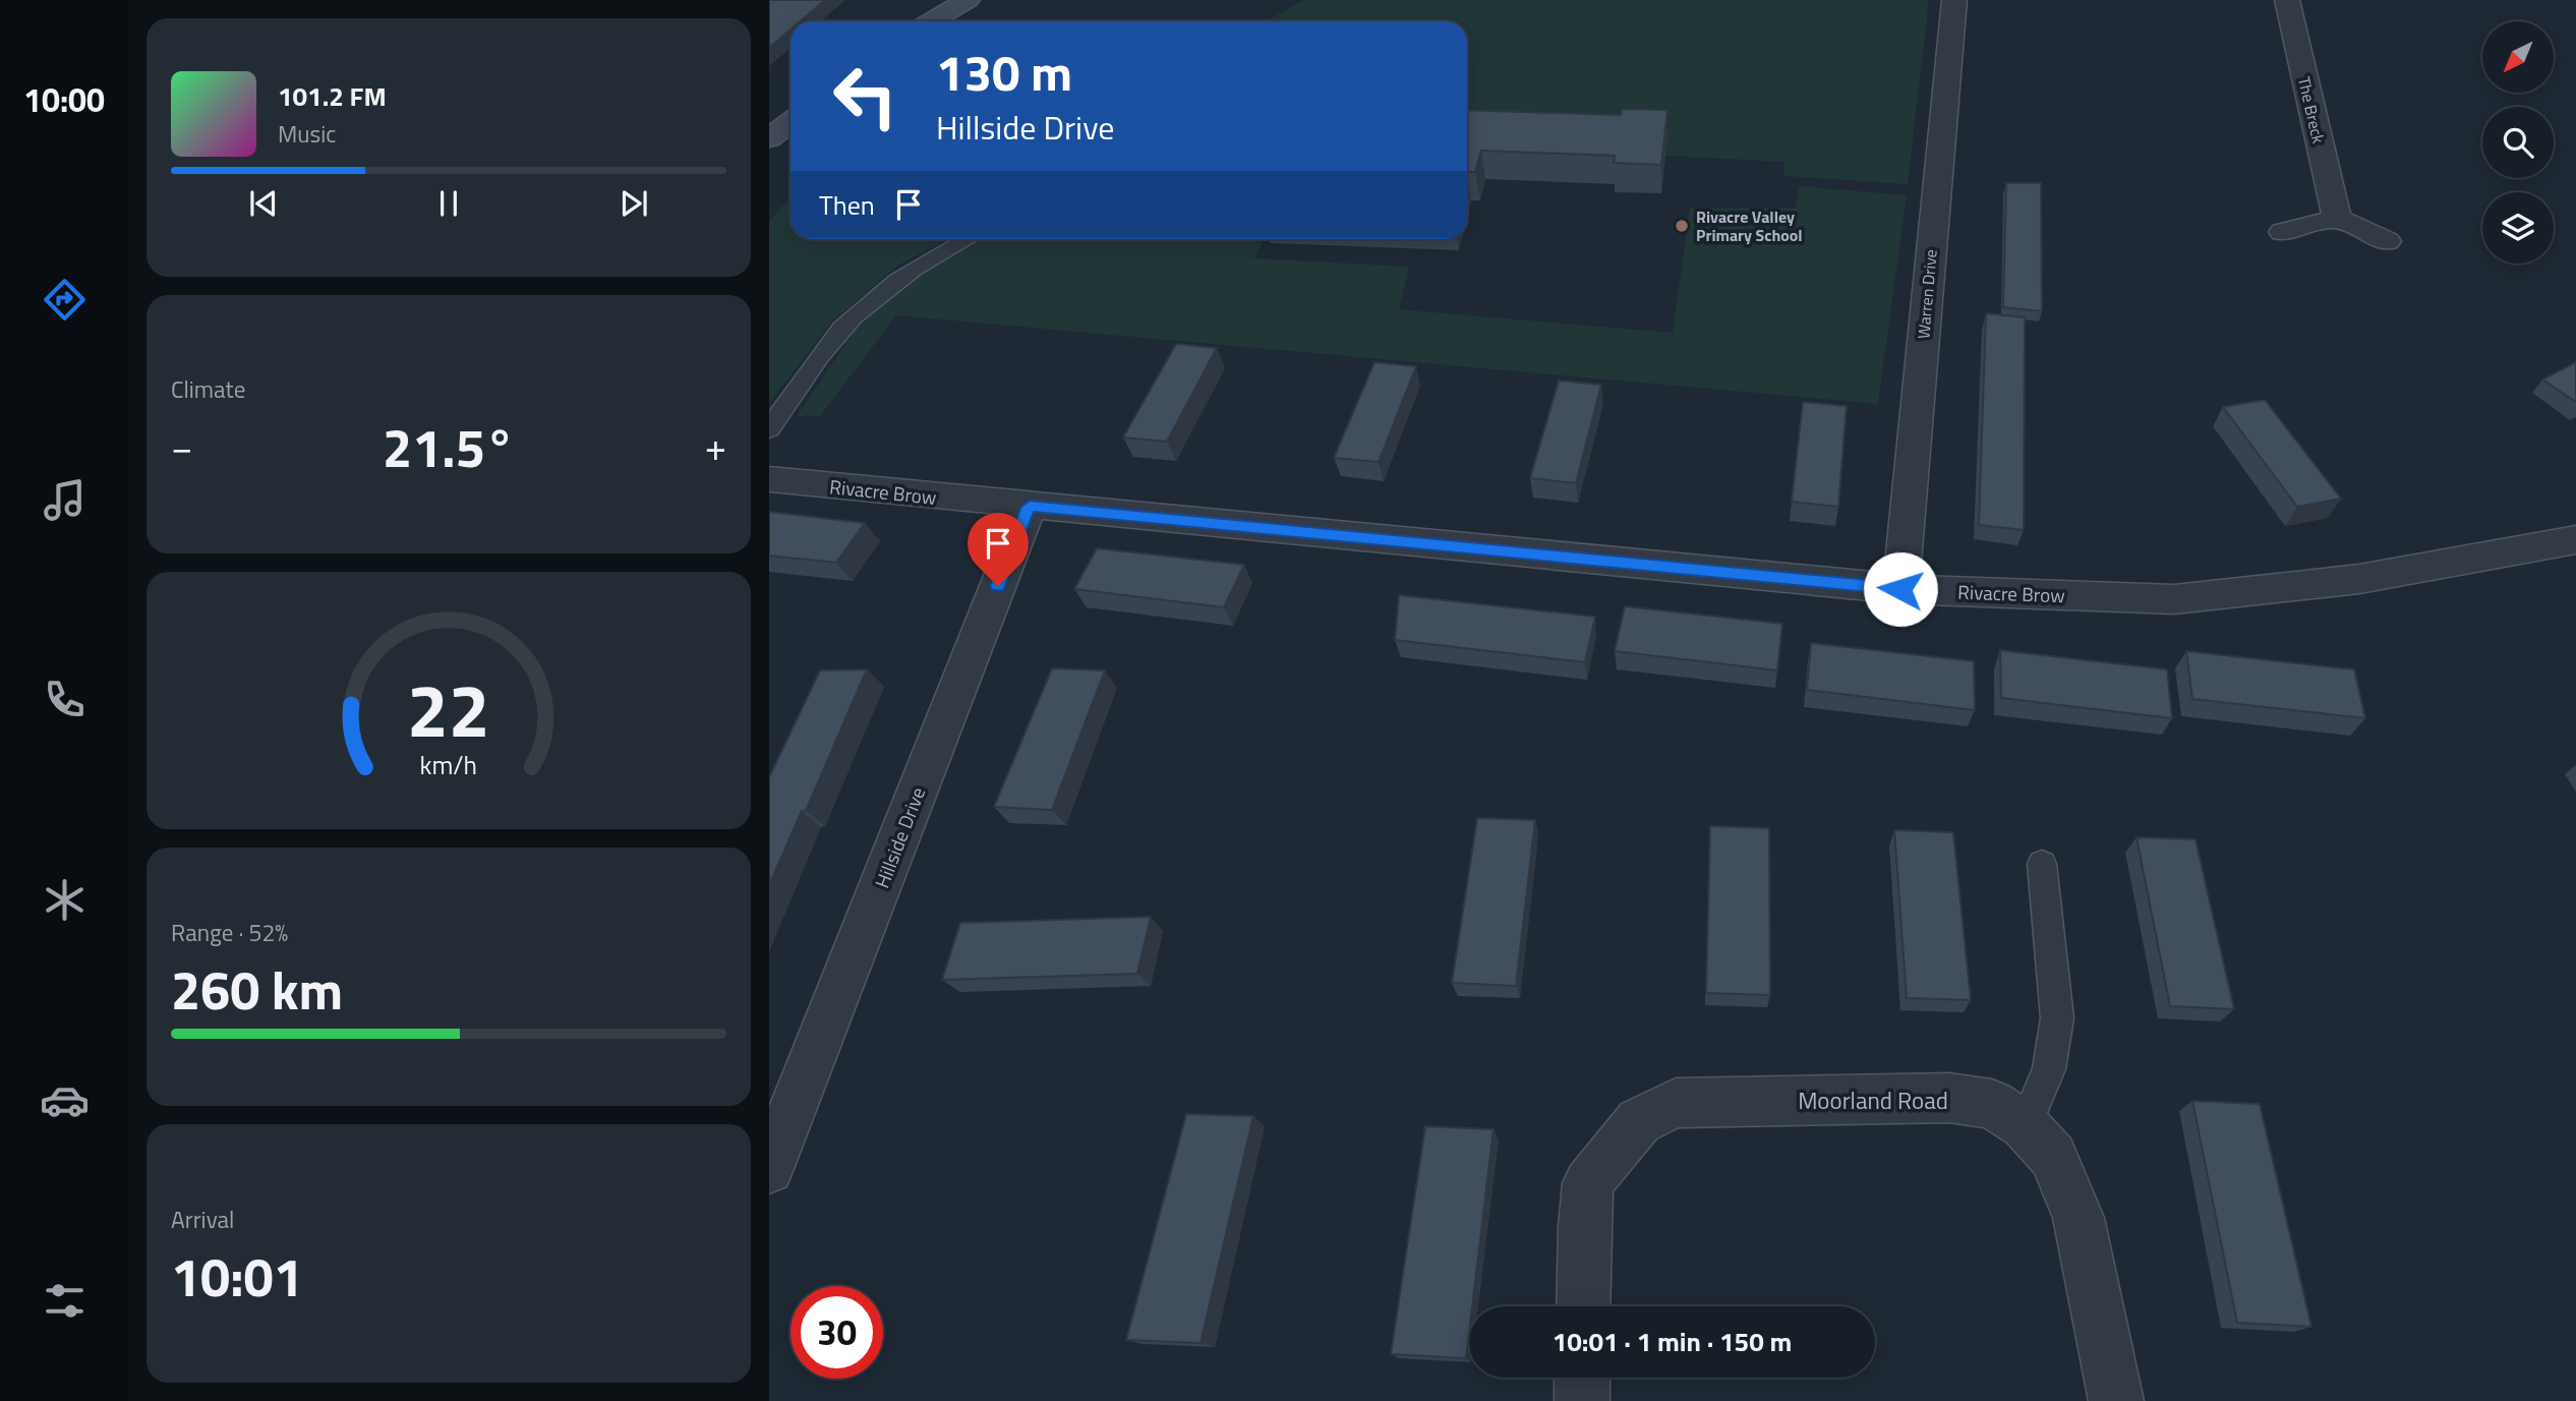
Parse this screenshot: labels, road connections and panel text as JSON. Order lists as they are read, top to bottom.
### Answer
{
  "streets": {
    "street": [
      "The Breck",
      "Warren Drive",
      "Rivacre Brow",
      "Hillside Drive",
      "Moorland Road"
    ]
  },
  "crossings": [
    ["Warren Drive", "Rivacre Brow"],
    ["Rivacre Brow", "Hillside Drive"]
  ],
  "places": ["Rivacre Valley Primary School"],
  "north": "bottom left",
  "page": {
    "tabs": "10:00",
    "turn": ["130 m", "Hillside Drive"],
    "song": ["101.2 FM", "Music"],
    "then": "Then",
    "tile": [
      "Climate",
      ["Range · 52%", "260 km"],
      ["Arrival", "10:01"]
    ],
    "heat": ["−", "21.5°", "+"],
    "limit": "30",
    "trip": "10:01 · 1 min · 150 m",
    "gauge": ["22", "km/h"]
  }
}
